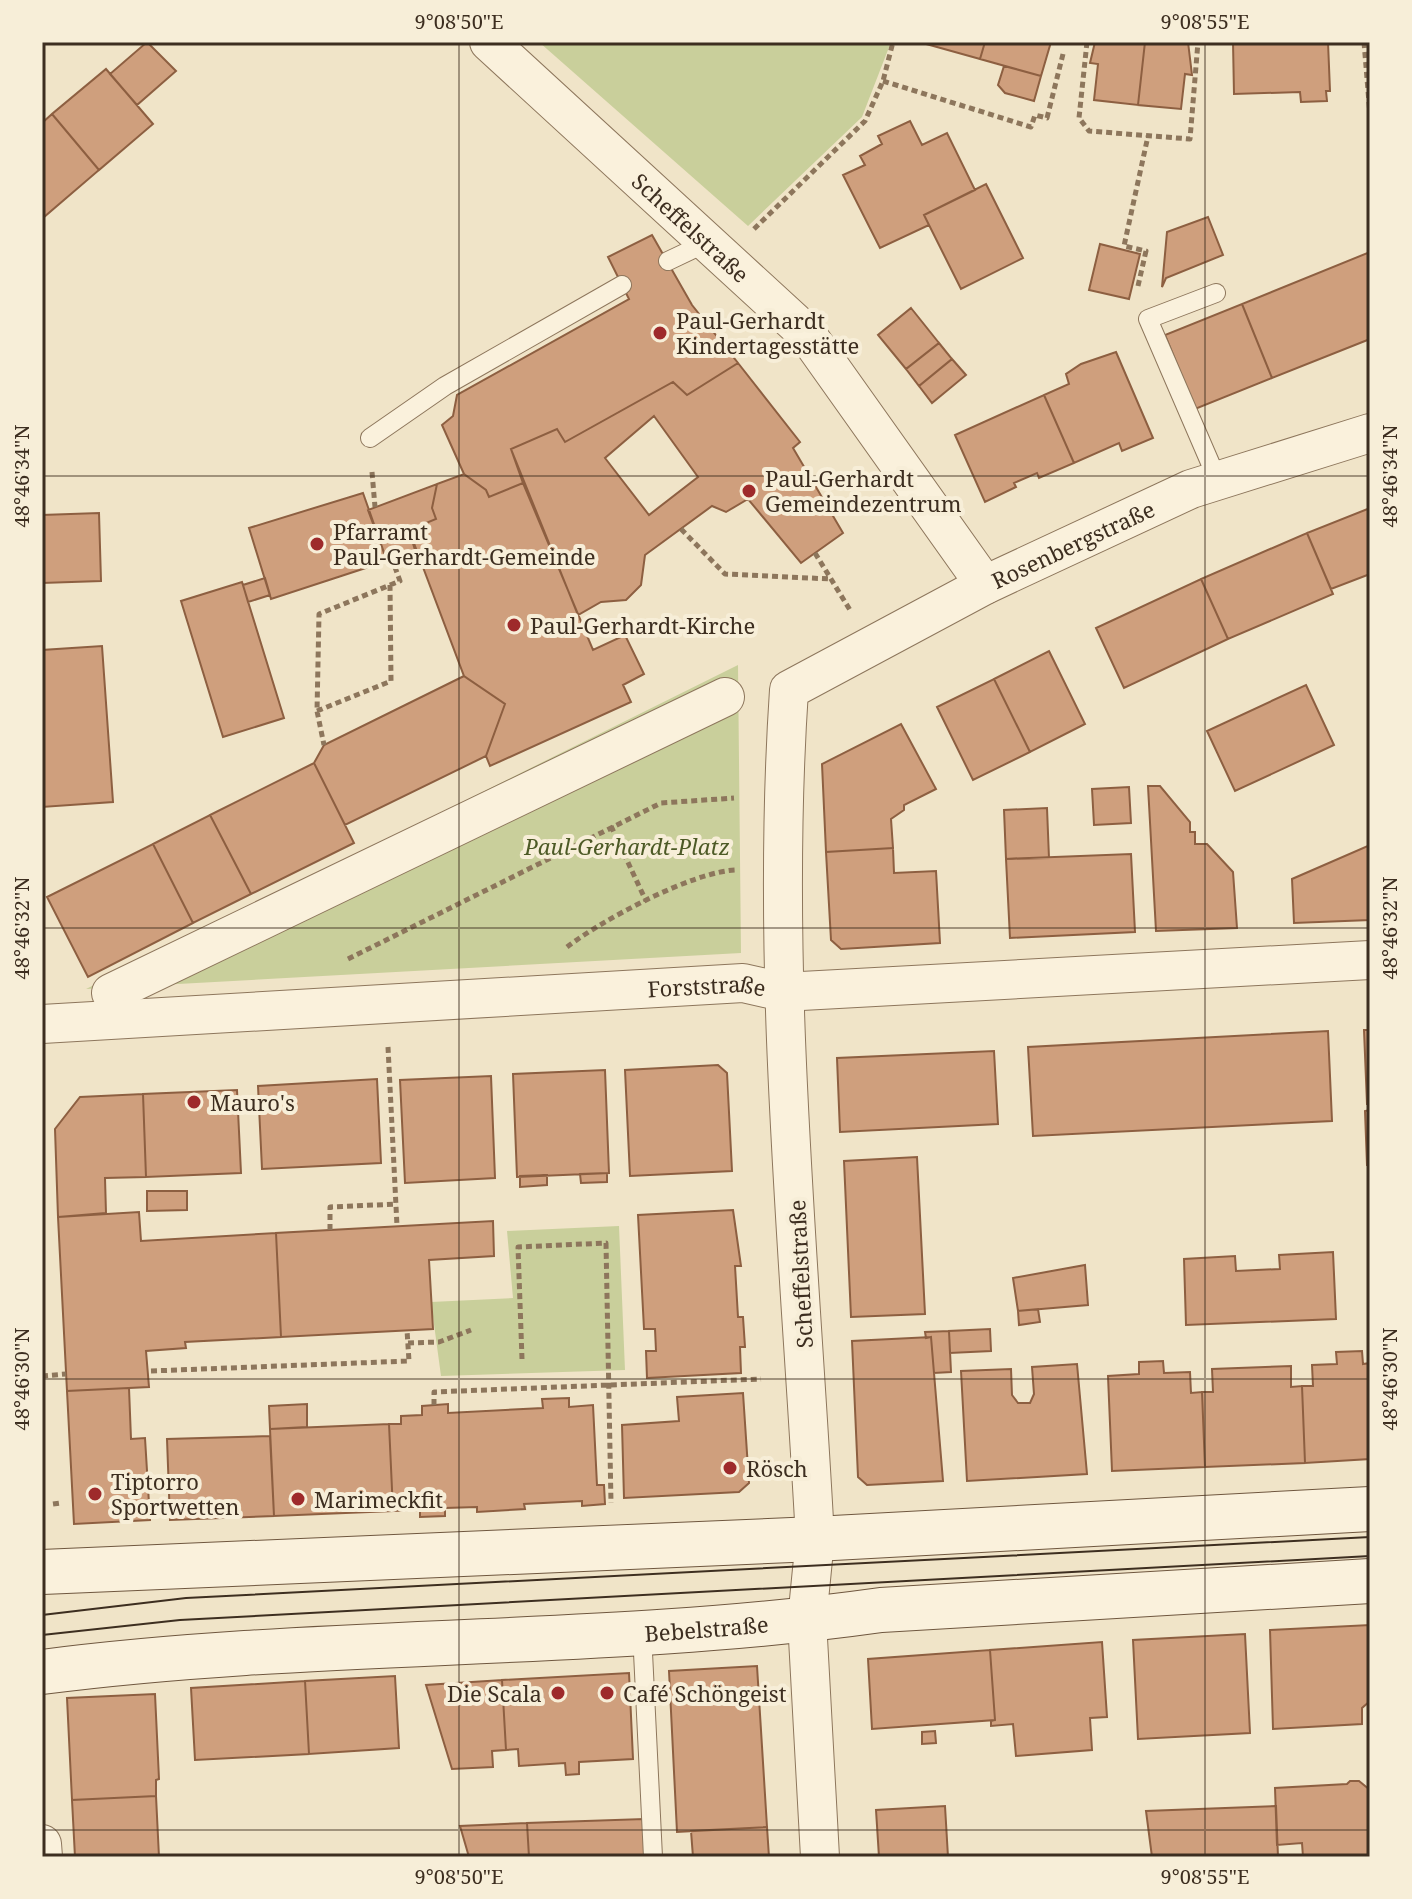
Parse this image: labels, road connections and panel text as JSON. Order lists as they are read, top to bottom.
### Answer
{
  "streets": {
    "street": [
      "Scheffelstraße",
      "Rosenbergstraße",
      "Forststraße",
      "Bebelstraße"
    ]
  },
  "crossings": [
    ["Scheffelstraße", "Rosenbergstraße"],
    ["Scheffelstraße", "Forststraße"],
    ["Scheffelstraße", "Bebelstraße"]
  ],
  "parks": ["Paul-Gerhardt-Platz"],
  "places": [
    "Paul-Gerhardt Kindertagesstätte",
    "Paul-Gerhardt Gemeindezentrum",
    "Pfarramt Paul-Gerhardt-Gemeinde",
    "Paul-Gerhardt-Kirche",
    "Mauro's",
    "Rösch",
    "Tiptorro Sportwetten",
    "Marimeckfit",
    "Die Scala",
    "Café Schöngeist"
  ],
  "coordinates": [
    "9°08'50\"E",
    "9°08'55\"E",
    "48°46'34\"N",
    "48°46'32\"N",
    "48°46'30\"N"
  ]
}
